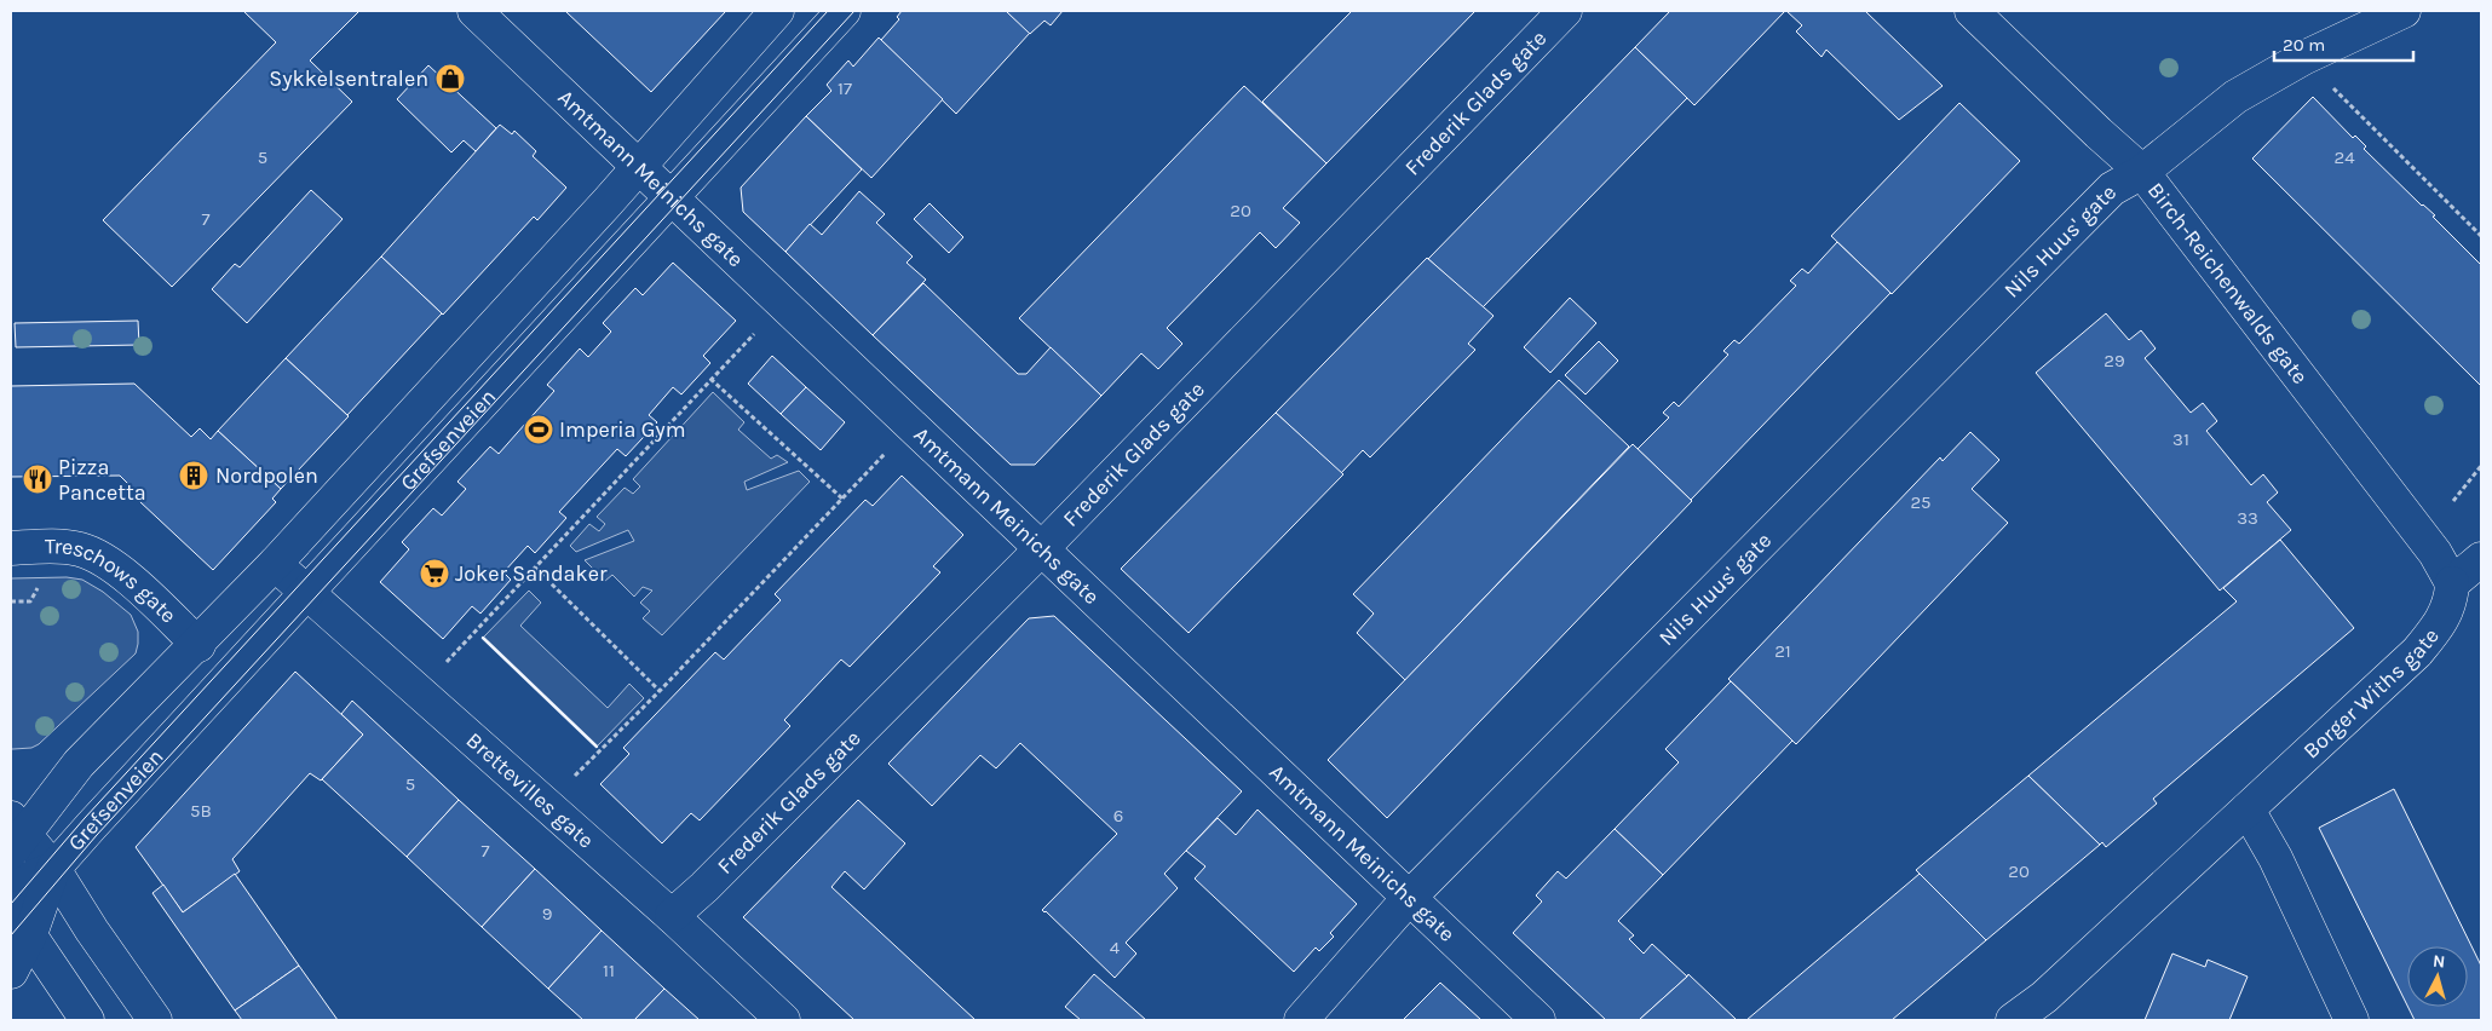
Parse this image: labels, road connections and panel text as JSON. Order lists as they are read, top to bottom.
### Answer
{
  "streets": {
    "street": [
      "Frederik Glads gate",
      "Amtmann Meinichs gate",
      "Nils Huus' gate",
      "Birch-Reichenwalds gate",
      "Grefsenveien",
      "Treschows gate",
      "Borger Withs gate",
      "Brettevilles gate"
    ]
  },
  "crossings": [
    ["Frederik Glads gate", "Amtmann Meinichs gate"],
    ["Frederik Glads gate", "Brettevilles gate"],
    ["Amtmann Meinichs gate", "Nils Huus' gate"],
    ["Amtmann Meinichs gate", "Grefsenveien"],
    ["Nils Huus' gate", "Birch-Reichenwalds gate"],
    ["Birch-Reichenwalds gate", "Borger Withs gate"],
    ["Grefsenveien", "Treschows gate"],
    ["Grefsenveien", "Brettevilles gate"]
  ],
  "places": {
    "shop": ["Sykkelsentralen"],
    "sports": ["Imperia Gym"],
    "building": ["Nordpolen"],
    "restaurant": ["Pizza Pancetta"],
    "supermarket": ["Joker Sandaker"]
  },
  "house_numbers": [
    "17",
    "5",
    "24",
    "20",
    "7",
    "29",
    "31",
    "25",
    "33",
    "21",
    "5",
    "5B",
    "6",
    "7",
    "20",
    "9",
    "4",
    "11"
  ],
  "scale_bar": "20 m",
  "north": "top"
}
